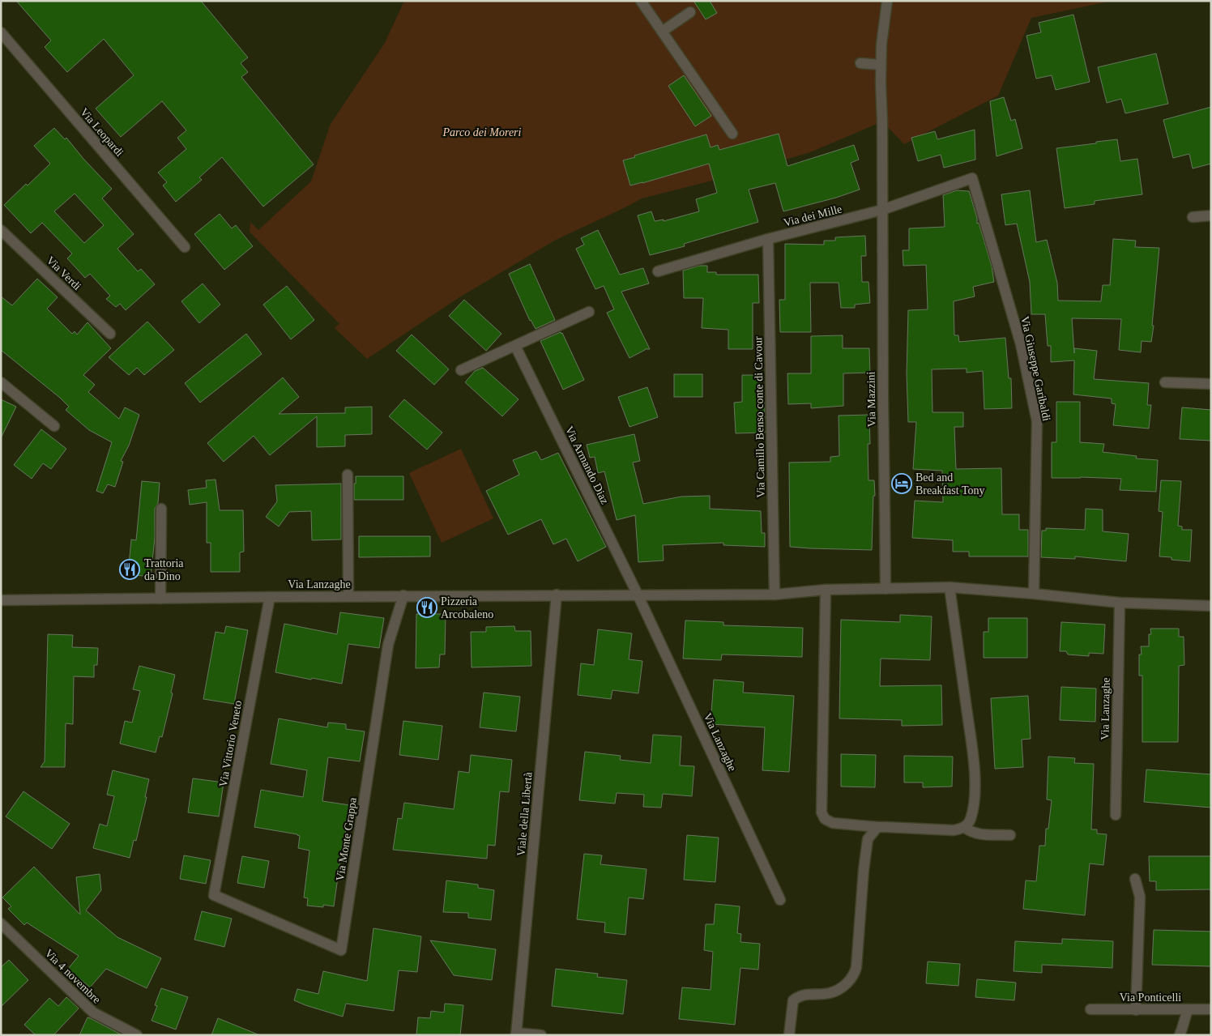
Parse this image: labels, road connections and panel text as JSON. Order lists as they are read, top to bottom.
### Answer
{
  "streets": {
    "street": [
      "Via Leopardi",
      "Via dei Mille",
      "Via Verdi",
      "Via Giuseppe Garibaldi",
      "Via Mazzini",
      "Via Camillo Benso conte di Cavour",
      "Via Armando Diaz",
      "Via Lanzaghe",
      "Via Vittorio Veneto",
      "Viale della Libertà",
      "Via Monte Grappa",
      "Via 4 novembre",
      "Via Ponticelli"
    ]
  },
  "crossings": [
    ["Via dei Mille", "Via Giuseppe Garibaldi"],
    ["Via dei Mille", "Via Mazzini"],
    ["Via dei Mille", "Via Camillo Benso conte di Cavour"],
    ["Via Giuseppe Garibaldi", "Via Lanzaghe"],
    ["Via Mazzini", "Via Lanzaghe"],
    ["Via Camillo Benso conte di Cavour", "Via Lanzaghe"],
    ["Via Armando Diaz", "Via Lanzaghe"],
    ["Via Lanzaghe", "Via Vittorio Veneto"],
    ["Via Lanzaghe", "Viale della Libertà"],
    ["Via Lanzaghe", "Via Monte Grappa"],
    ["Via Vittorio Veneto", "Via Monte Grappa"]
  ],
  "parks": ["Parco dei Moreri"],
  "places": {
    "hotel": ["Bed and Breakfast Tony"],
    "restaurant": ["Trattoria da Dino", "Pizzeria Arcobaleno"]
  }
}
